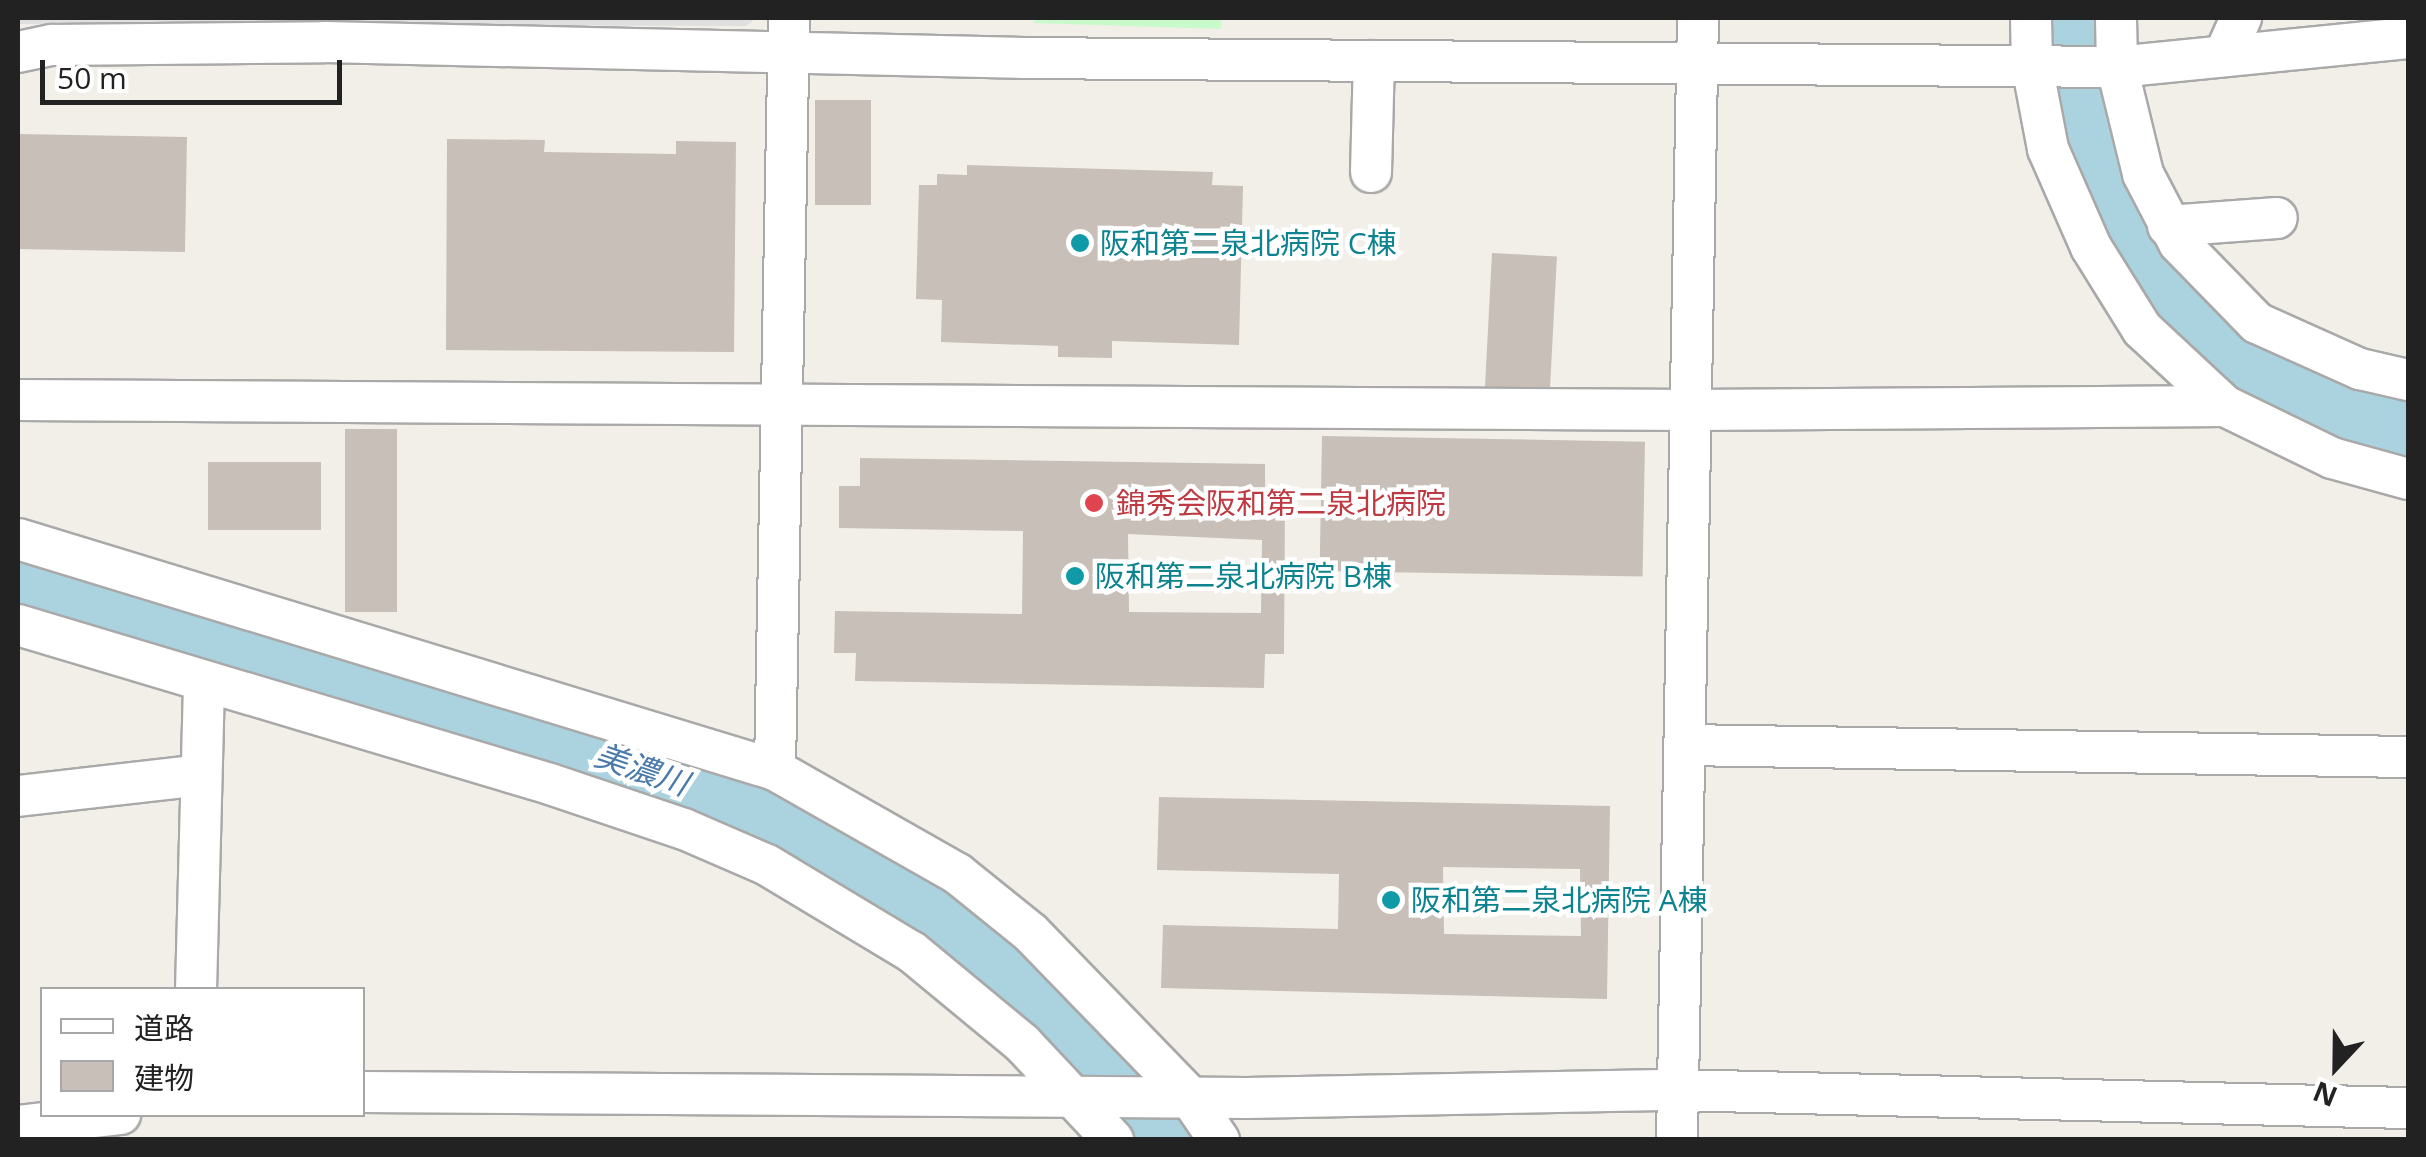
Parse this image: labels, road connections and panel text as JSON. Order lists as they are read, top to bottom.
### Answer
{
  "water": ["美濃川"],
  "places": [
    "阪和第二泉北病院 C棟",
    "錦秀会阪和第二泉北病院",
    "阪和第二泉北病院 B棟",
    "阪和第二泉北病院 A棟"
  ],
  "legend": ["道路", "建物"],
  "scale_bar": "50 m",
  "north": "bottom"
}
